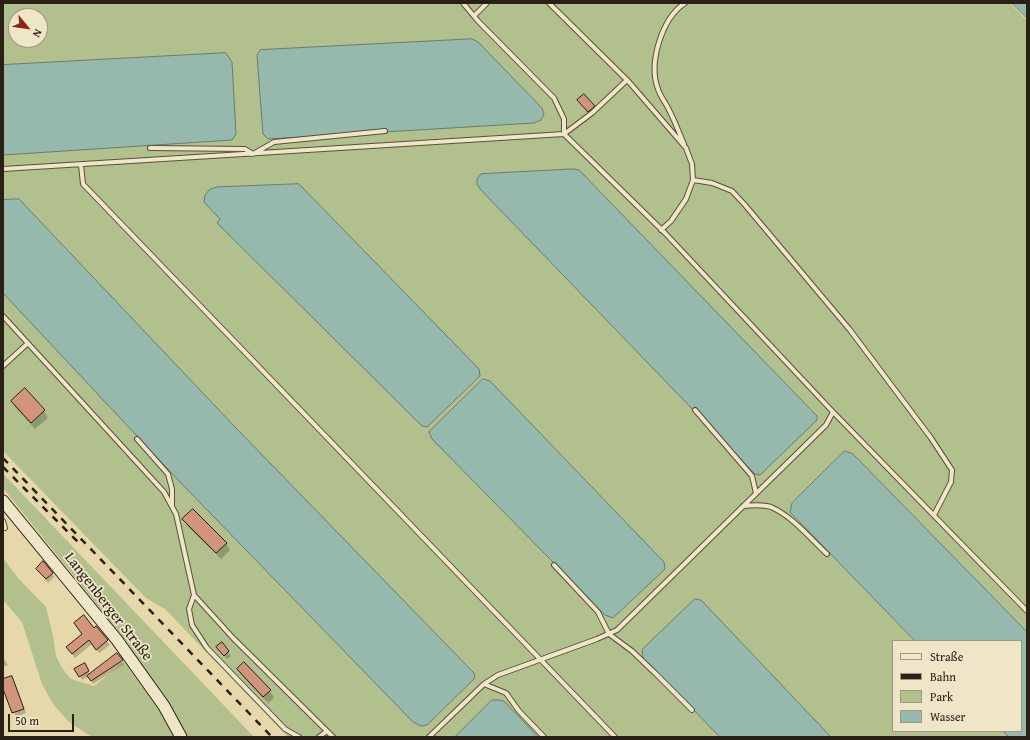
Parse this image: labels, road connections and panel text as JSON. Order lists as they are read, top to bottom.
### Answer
{
  "streets": {
    "main road": ["Langenberger Straße"]
  },
  "legend": [
    "Straße",
    "Bahn",
    "Park",
    "Wasser"
  ],
  "scale_bar": "50 m",
  "north": "bottom right"
}
